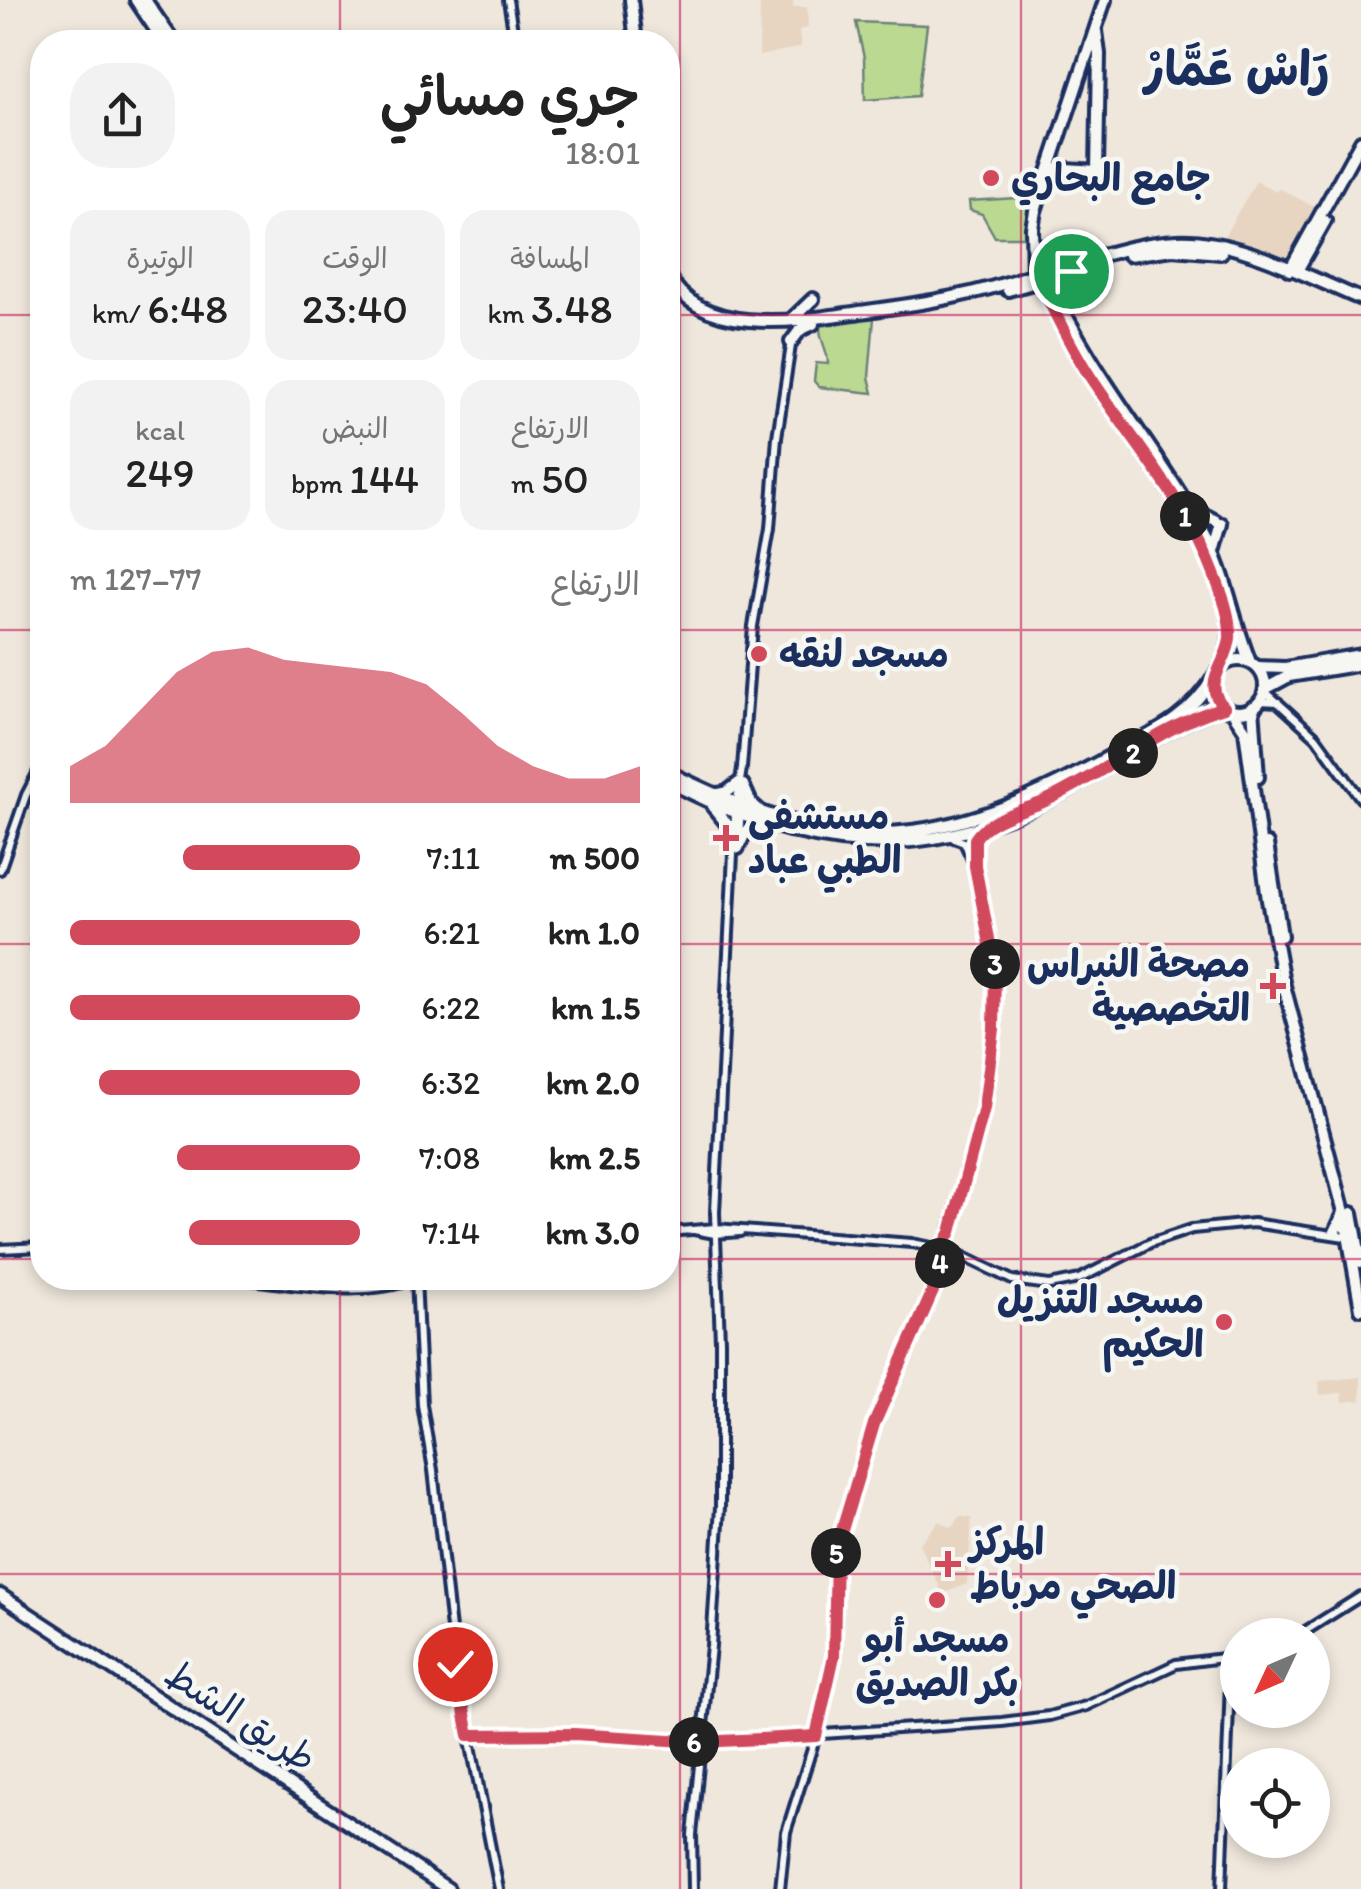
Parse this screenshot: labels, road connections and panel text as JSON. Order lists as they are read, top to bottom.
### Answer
{
  "streets": {
    "main road": ["طريق الشط"]
  },
  "districts": ["رَاسْ عَمَّارْ"],
  "places": {
    "other": [
      "جامع البحاري",
      "مسجد لنقه",
      "مسجد التنزيل الحكيم",
      "مسجد أبو بكر الصديق"
    ],
    "health": ["مستشفى الطبي عباد", "مصحة النبراس التخصصية", "المركز الصحي مرباط"]
  },
  "north": "bottom left",
  "page": {
    "heading": ["جري مسائي", "18:01"],
    "stats": [
      ["المسافة", "3.48 km"],
      ["الوقت", "23:40"],
      ["الوتيرة", "6:48 /km"],
      ["الارتفاع", "50 m"],
      ["النبض", "144 bpm"],
      ["kcal", "249"]
    ],
    "pins": [
      "1",
      "2",
      "3",
      "4",
      "5",
      "6"
    ],
    "chart": ["الارتفاع", "77–127 m"],
    "list": [
      {
        "name": "500 m",
        "note": "7:11"
      },
      {
        "name": "1.0 km",
        "note": "6:21"
      },
      {
        "name": "1.5 km",
        "note": "6:22"
      },
      {
        "name": "2.0 km",
        "note": "6:32"
      },
      {
        "name": "2.5 km",
        "note": "7:08"
      },
      {
        "name": "3.0 km",
        "note": "7:14"
      }
    ]
  }
}
